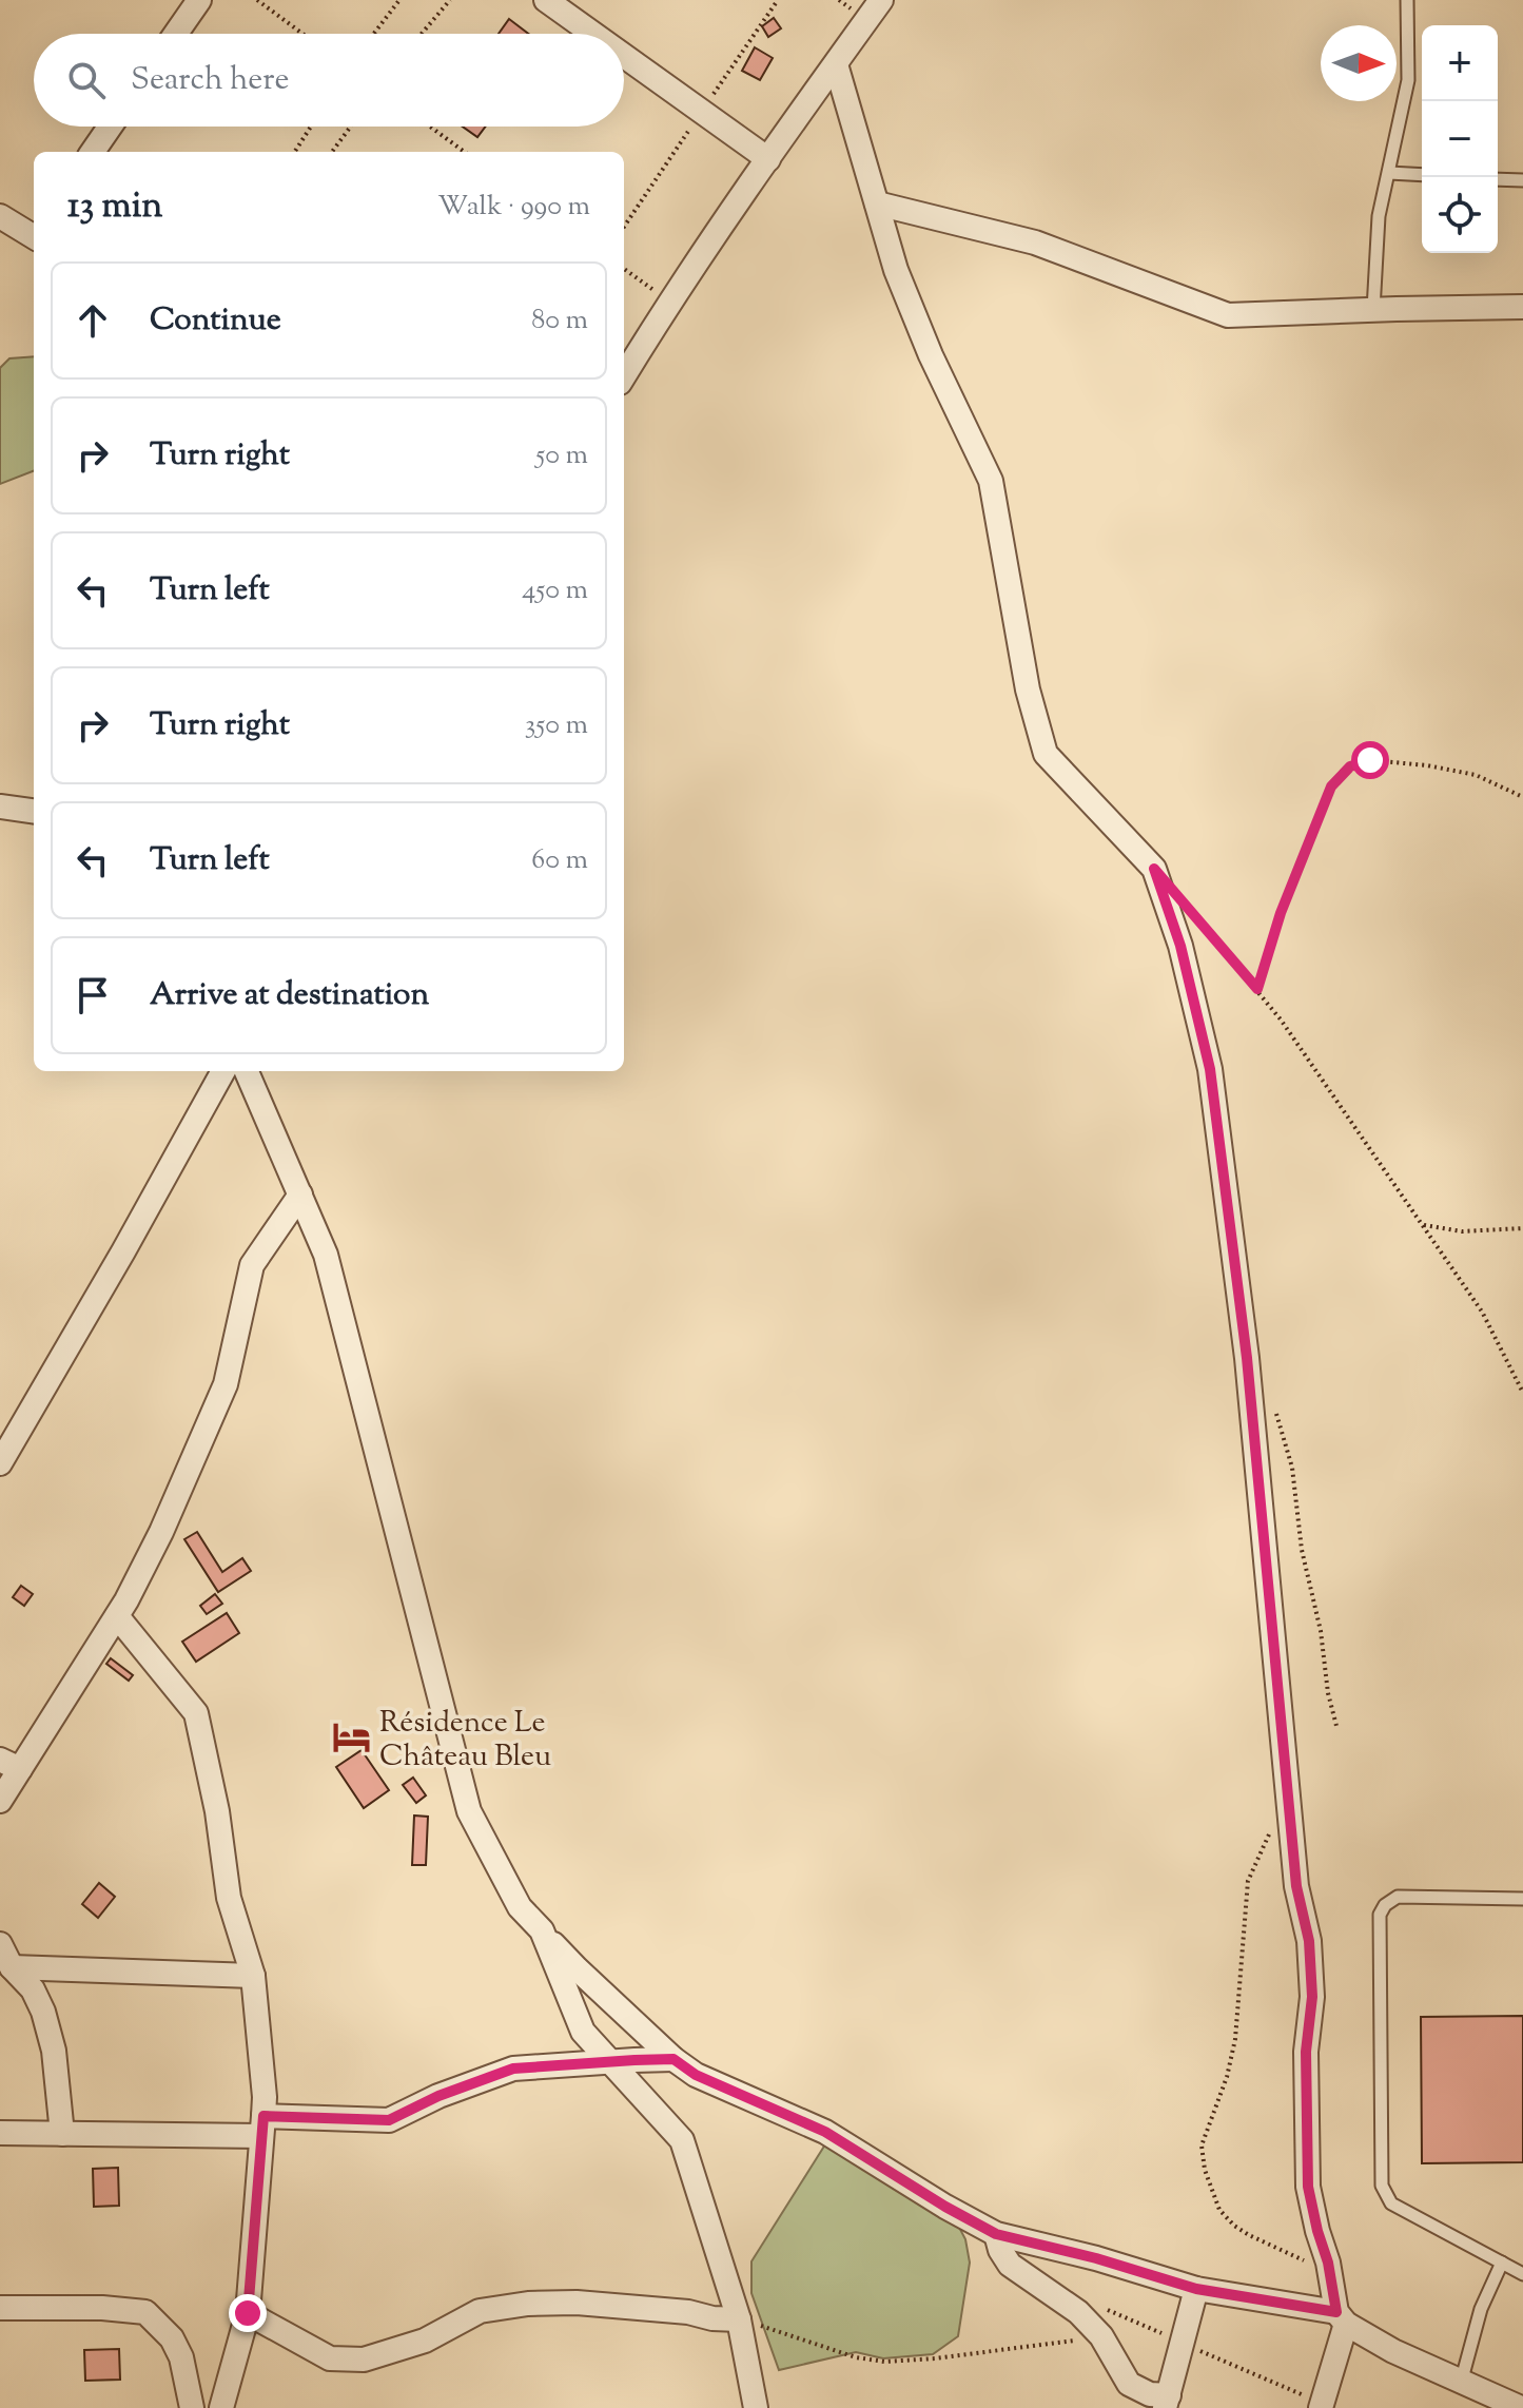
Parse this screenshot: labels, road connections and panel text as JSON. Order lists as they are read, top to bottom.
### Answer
{
  "places": {
    "hotel": ["Résidence Le Château Bleu"]
  },
  "north": "right",
  "page": {
    "map_buttons": ["+", "−"],
    "search": "Search here",
    "heading": ["13 min", "Walk · 990 m"],
    "list": [
      ["Continue", "80 m"],
      ["Turn right", "50 m"],
      ["Turn left", "450 m"],
      ["Turn right", "350 m"],
      ["Turn left", "60 m"],
      "Arrive at destination"
    ]
  }
}
